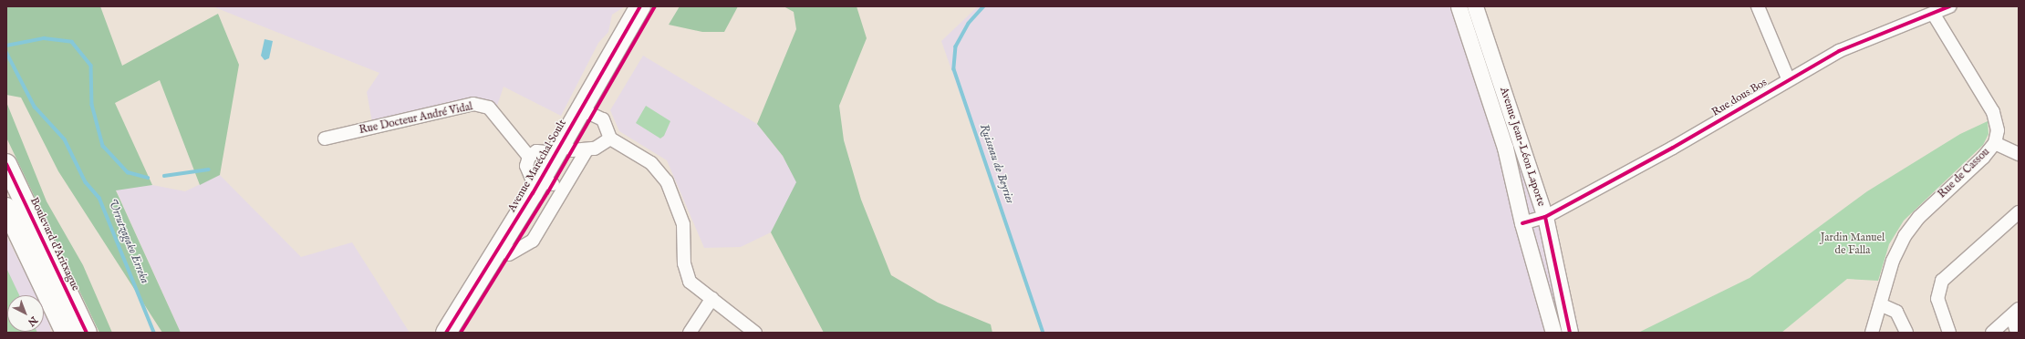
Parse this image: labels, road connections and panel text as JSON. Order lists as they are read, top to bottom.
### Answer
{
  "streets": {
    "main road": ["Avenue Maréchal Soult", "Boulevard d'Aritxague"],
    "street": [
      "Rue dous Bos",
      "Rue Docteur André Vidal",
      "Avenue Jean-Léon Laporte",
      "Rue de Cassou"
    ]
  },
  "crossings": [
    ["Rue dous Bos", "Avenue Jean-Léon Laporte"],
    ["Rue dous Bos", "Rue de Cassou"]
  ],
  "water": ["Ruisseau de Beyries", "Urrutzagako Erreka"],
  "parks": ["Jardin Manuel de Falla"],
  "north": "bottom right"
}
